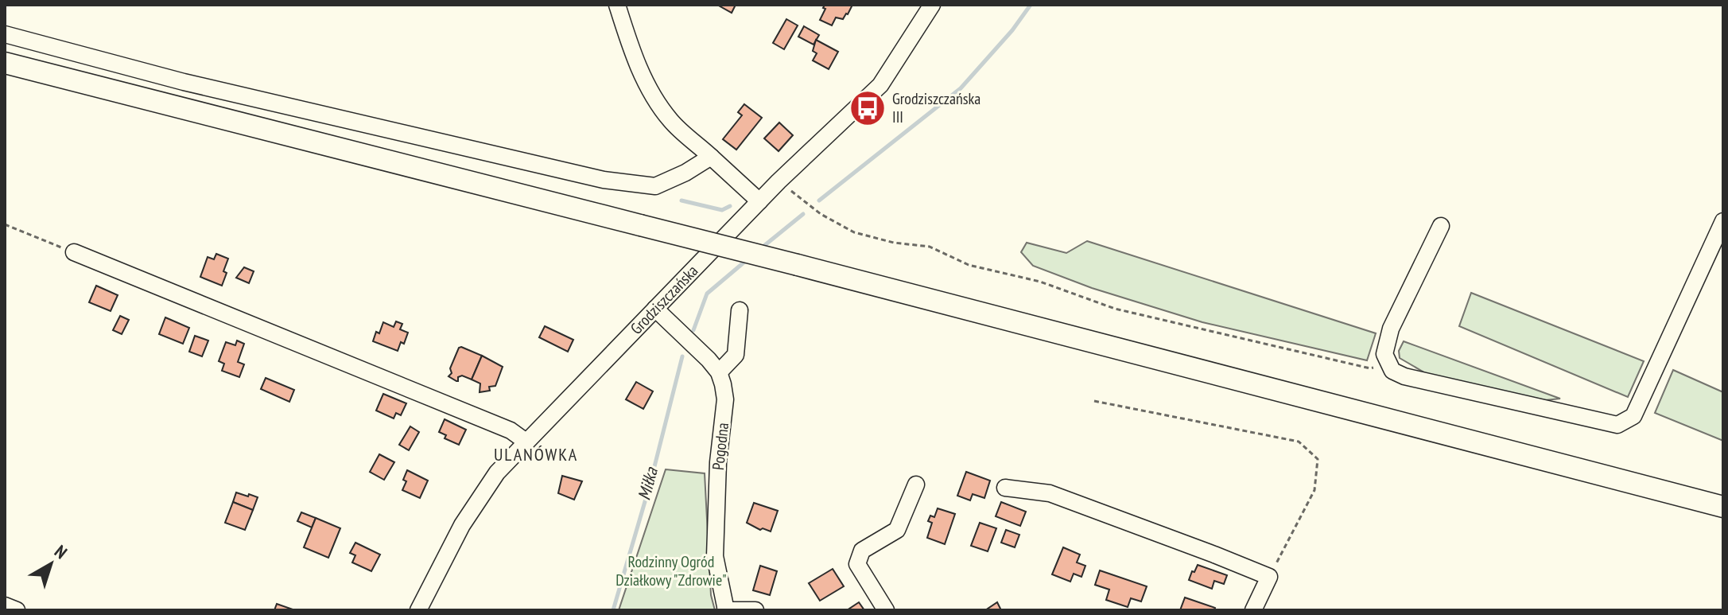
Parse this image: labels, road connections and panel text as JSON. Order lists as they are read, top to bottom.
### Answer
{
  "streets": {
    "street": ["Grodziszczańska", "Pogodna"]
  },
  "districts": ["ULANÓWKA"],
  "water": ["Miłka"],
  "parks": ["Rodzinny Ogród Działkowy \"Zdrowie\""],
  "places": {
    "bus stop": ["Grodziszczańska III"]
  },
  "north": "top right"
}
